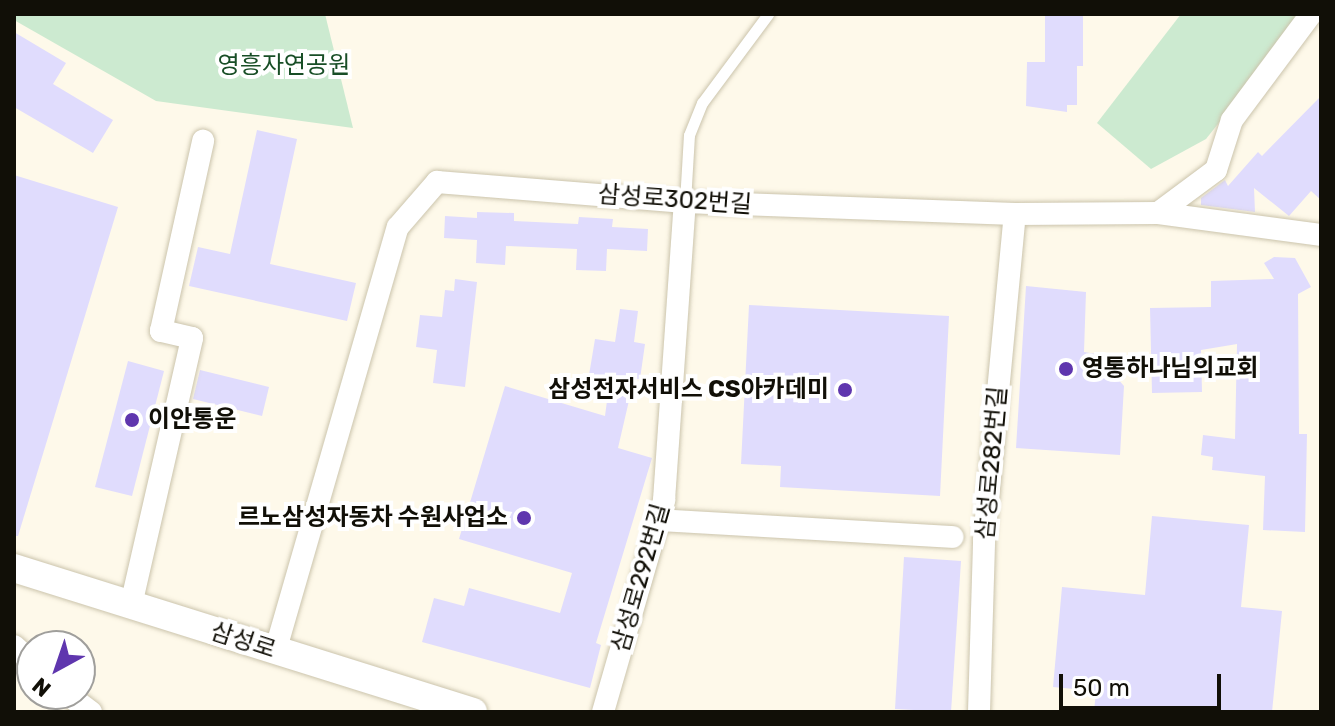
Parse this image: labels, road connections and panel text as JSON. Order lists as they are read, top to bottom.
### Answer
{
  "streets": {
    "street": [
      "삼성로302번길",
      "삼성로282번길",
      "삼성로292번길",
      "삼성로"
    ]
  },
  "crossings": [
    ["삼성로302번길", "삼성로282번길"],
    ["삼성로302번길", "삼성로292번길"],
    ["삼성로302번길", "삼성로"]
  ],
  "parks": ["영흥자연공원"],
  "places": [
    "영통하나님의교회",
    "삼성전자서비스 CS아카데미",
    "이안통운",
    "르노삼성자동차 수원사업소"
  ],
  "scale_bar": "50 m",
  "north": "bottom left"
}
